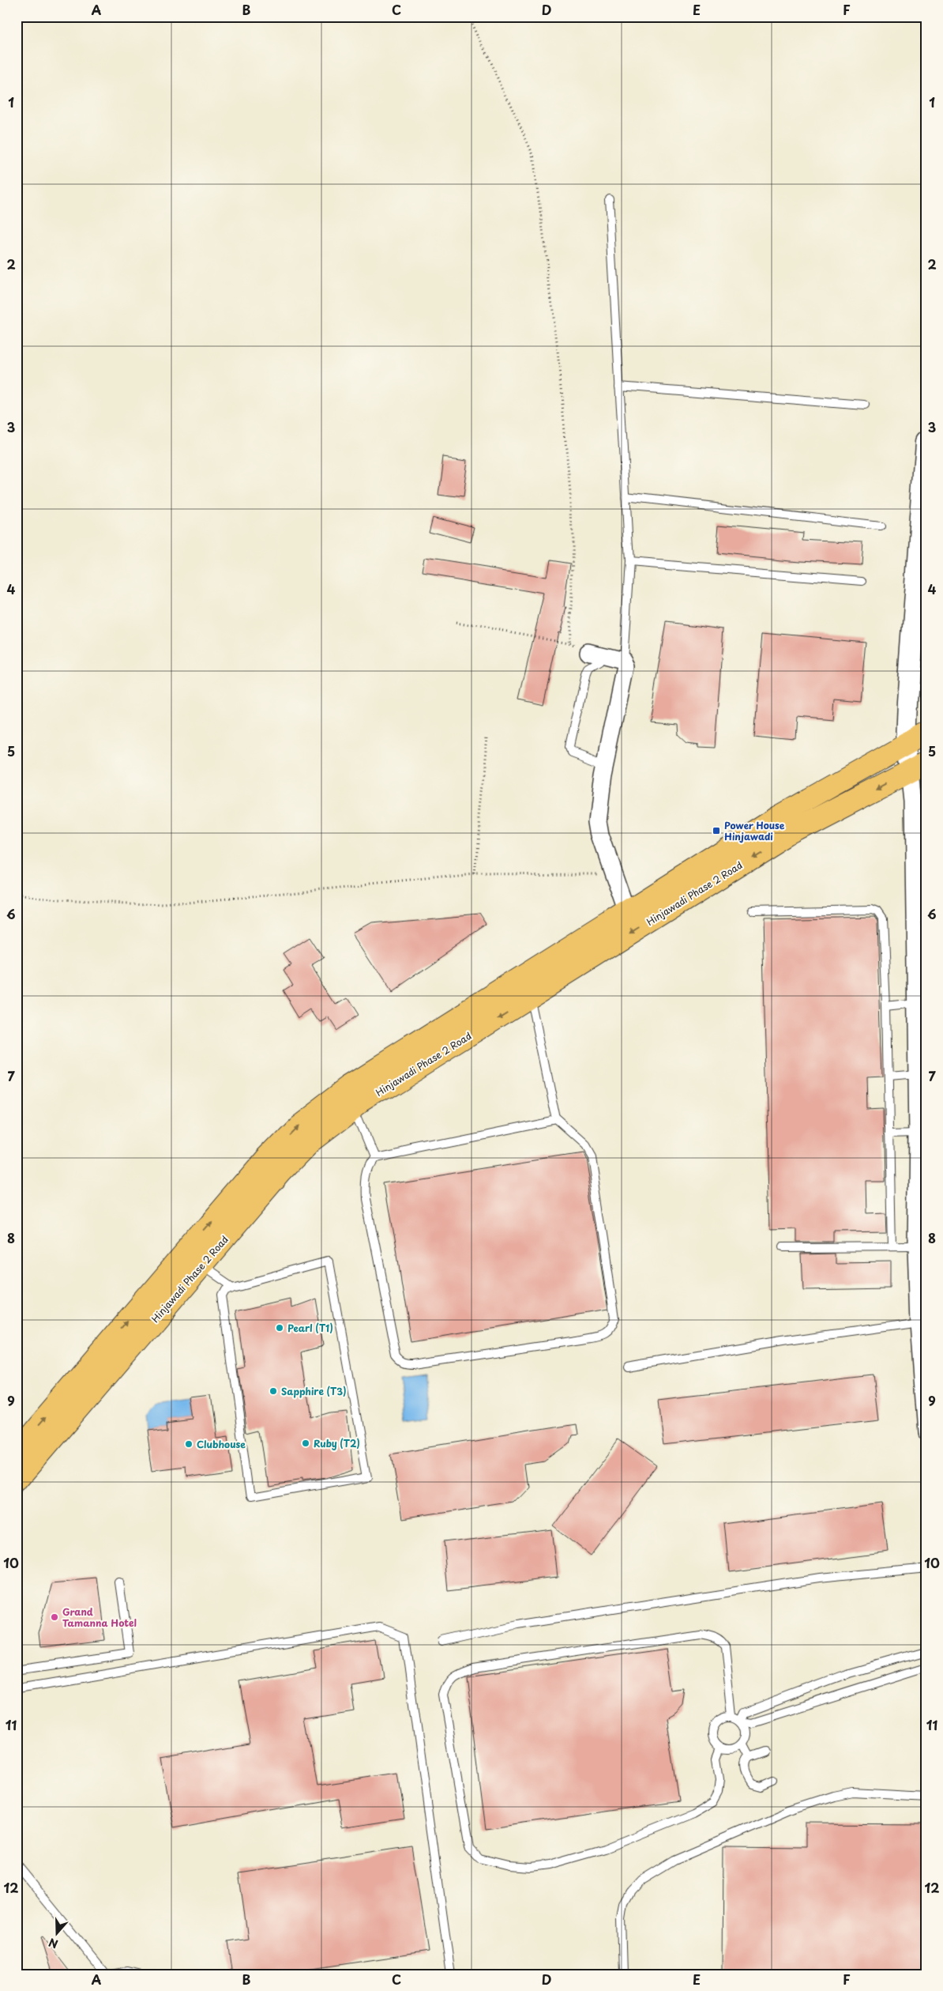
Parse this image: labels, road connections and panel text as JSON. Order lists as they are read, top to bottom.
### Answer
{
  "streets": {
    "main road": ["Hinjawadi Phase 2 Road"]
  },
  "places": {
    "transit": ["Power House Hinjawadi"],
    "other": [
      "Pearl (T1)",
      "Sapphire (T3)",
      "Ruby (T2)",
      "Clubhouse",
      "Grand Tamanna Hotel"
    ]
  },
  "north": "bottom",
  "grid": {
    "columns": [
      "A",
      "B",
      "C",
      "D",
      "E",
      "F"
    ],
    "rows": [
      "1",
      "2",
      "3",
      "4",
      "5",
      "6",
      "7",
      "8",
      "9",
      "10",
      "11",
      "12"
    ]
  }
}
